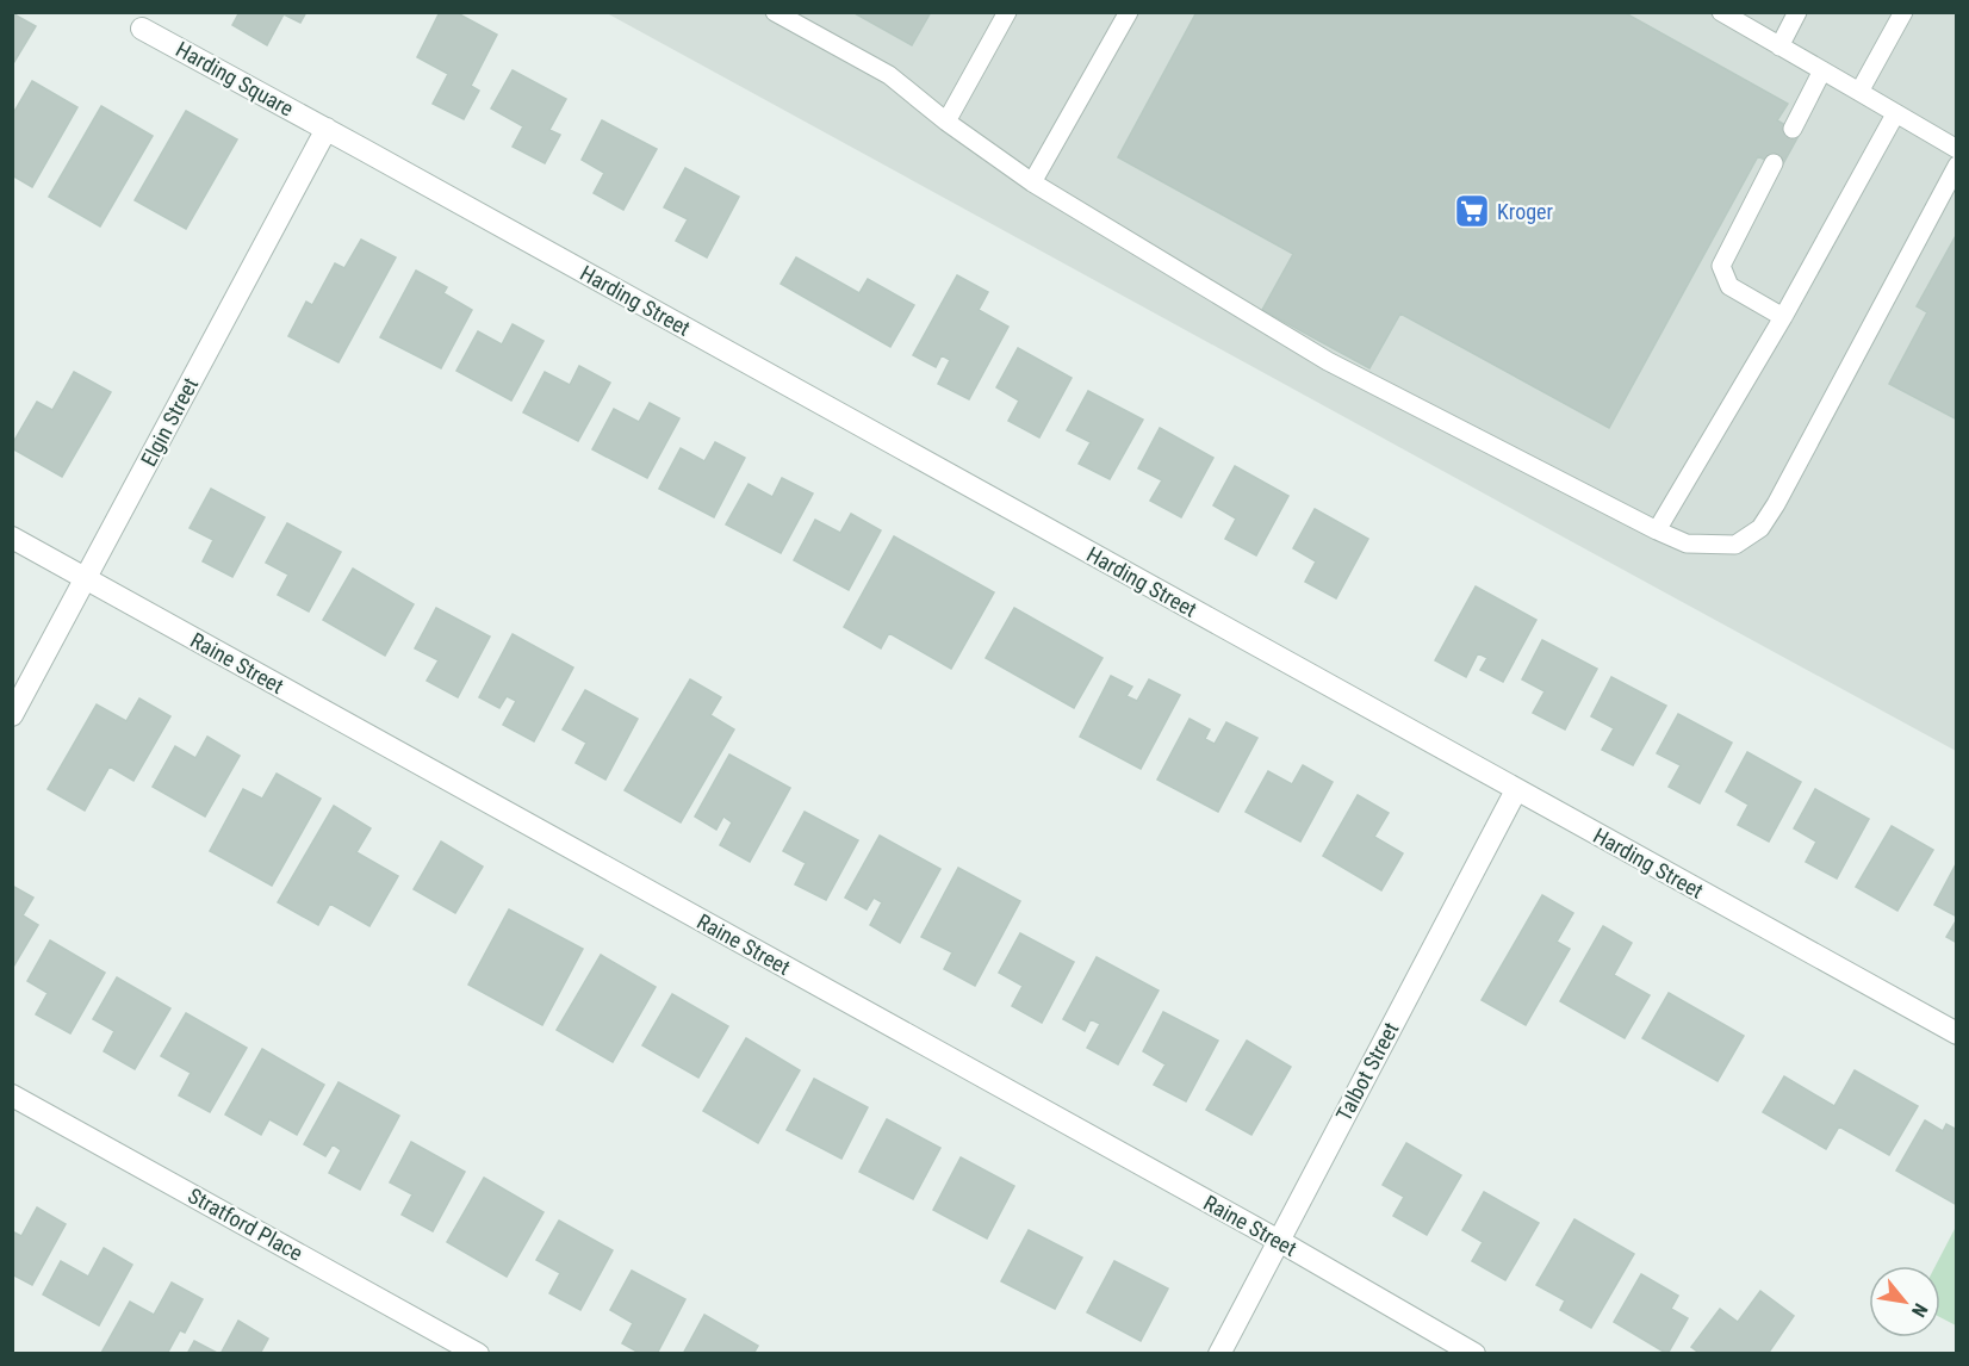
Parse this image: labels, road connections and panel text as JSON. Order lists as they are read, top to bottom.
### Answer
{
  "streets": {
    "street": [
      "Harding Square",
      "Harding Street",
      "Elgin Street",
      "Raine Street",
      "Talbot Street",
      "Stratford Place"
    ]
  },
  "crossings": [
    ["Harding Square", "Harding Street"],
    ["Harding Square", "Elgin Street"],
    ["Harding Street", "Elgin Street"],
    ["Harding Street", "Talbot Street"],
    ["Elgin Street", "Raine Street"],
    ["Raine Street", "Talbot Street"]
  ],
  "places": {
    "supermarket": ["Kroger"]
  },
  "north": "bottom right"
}
